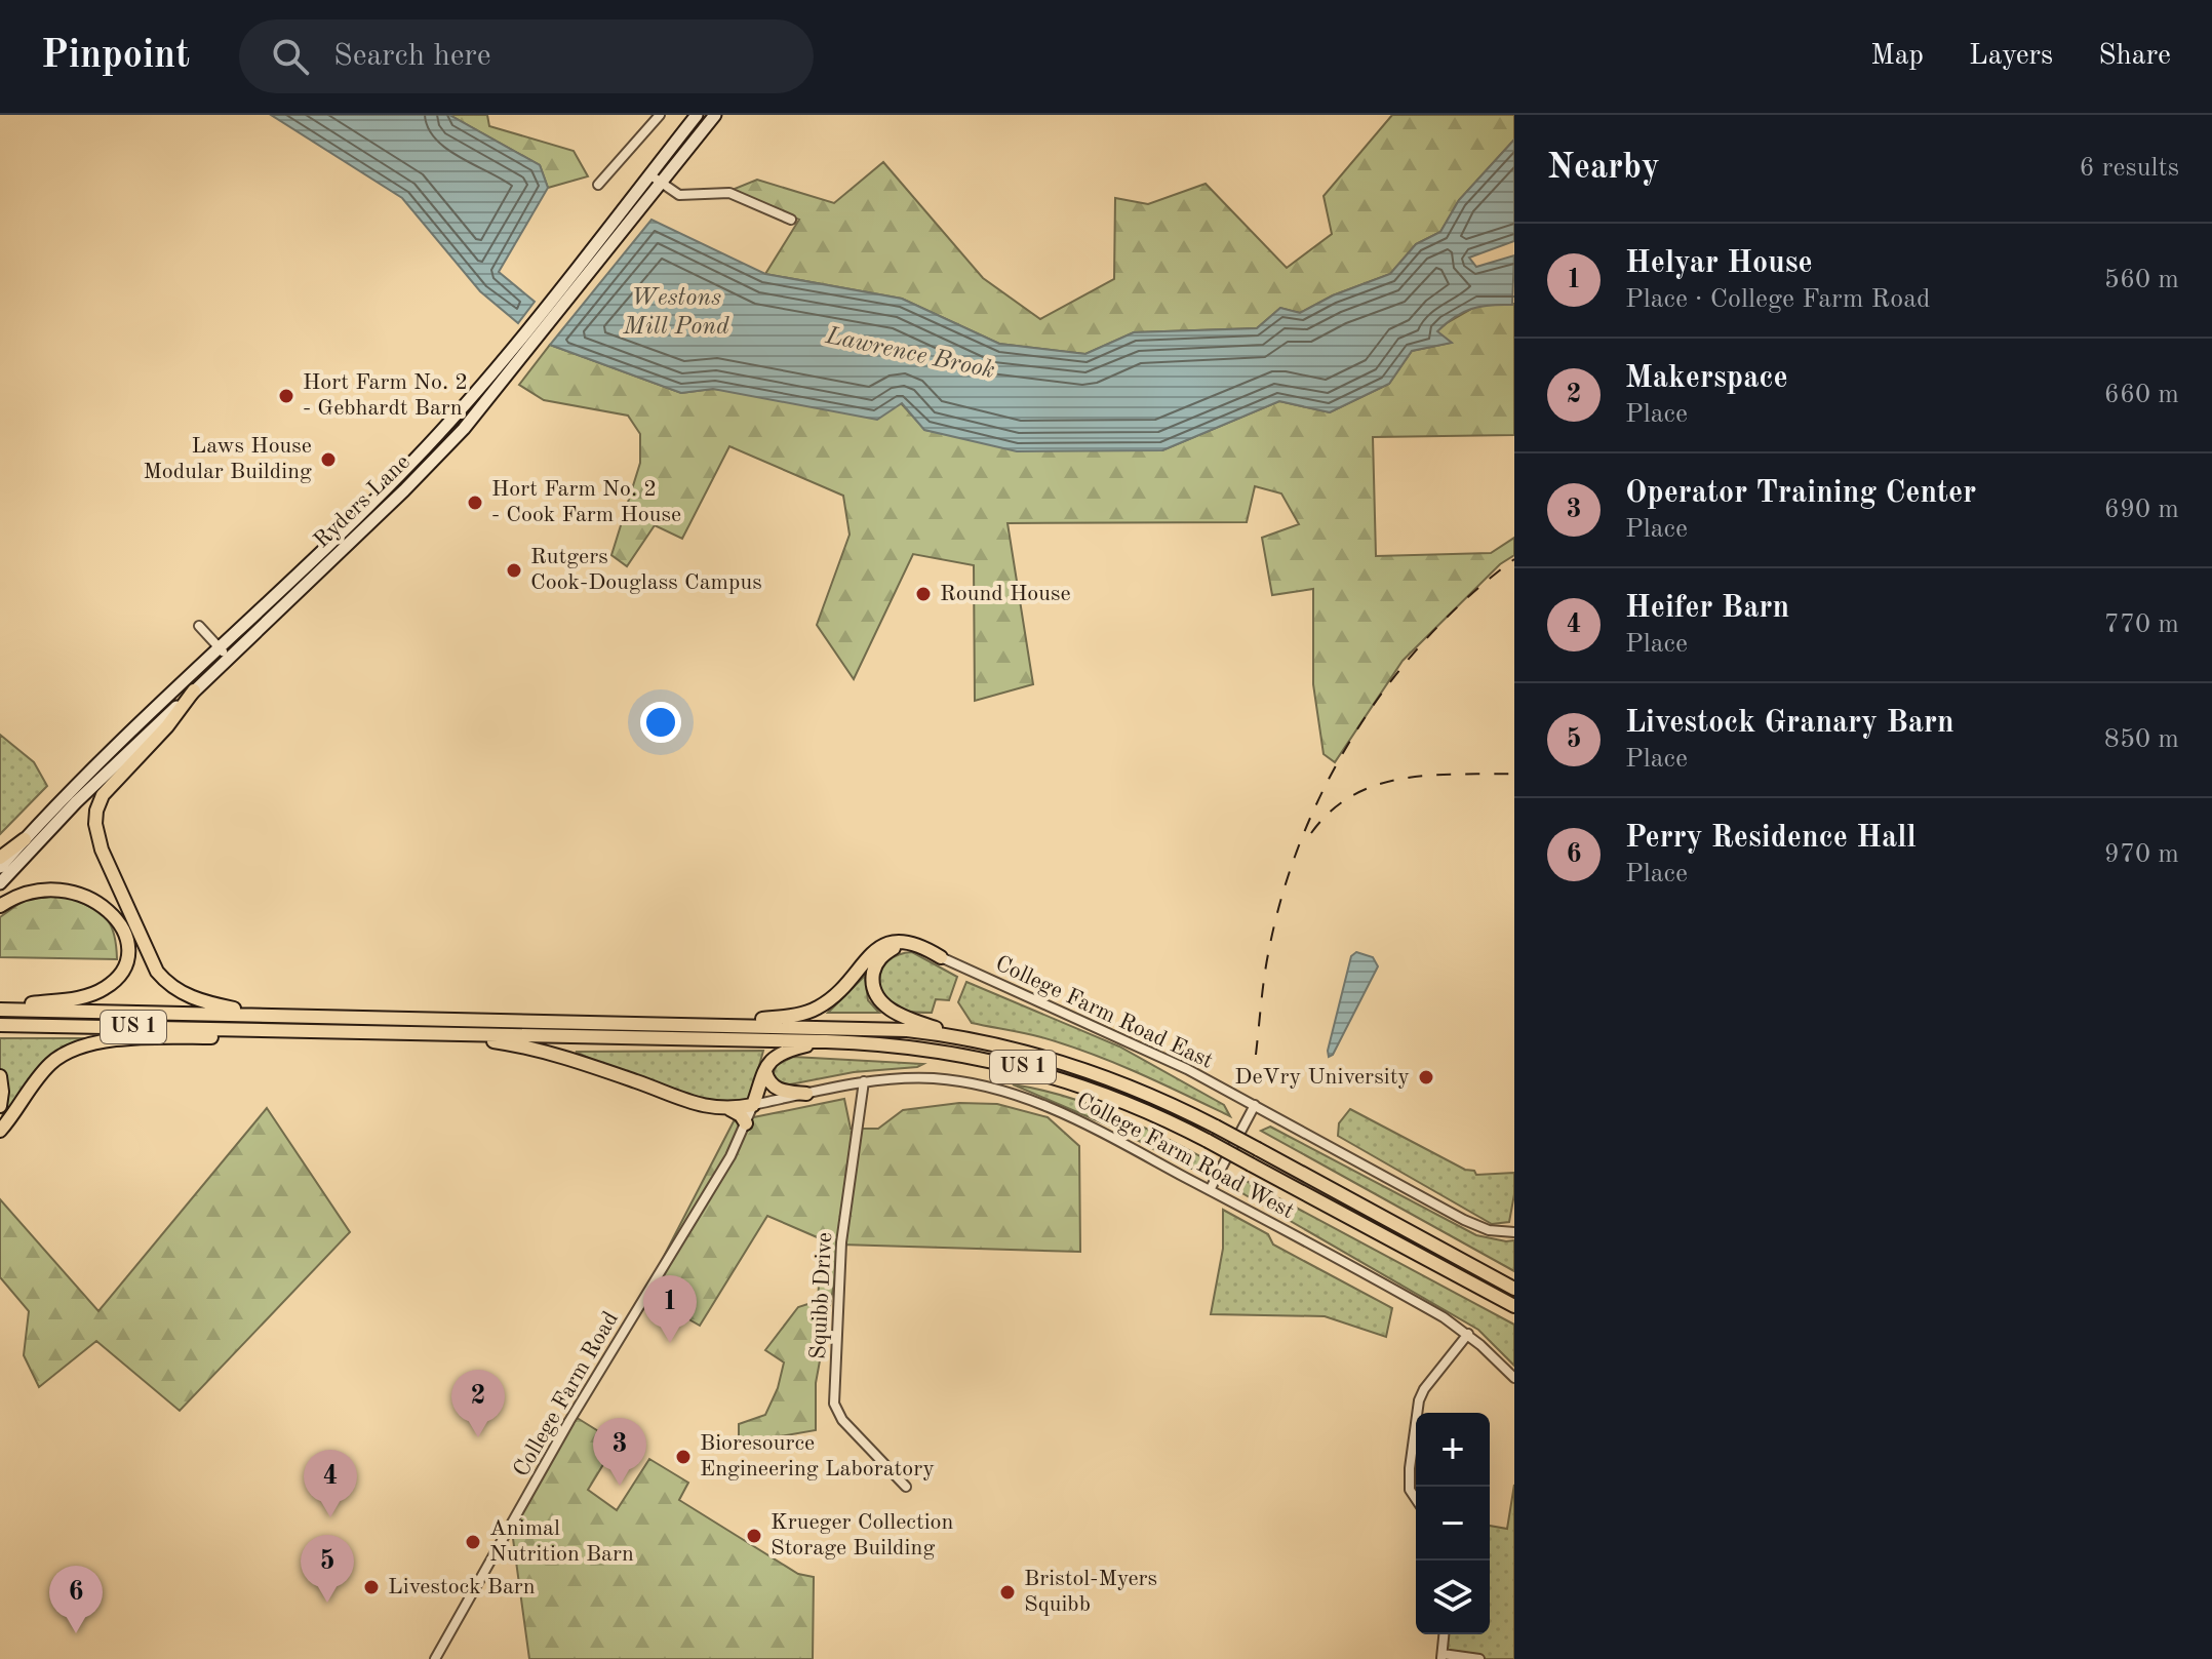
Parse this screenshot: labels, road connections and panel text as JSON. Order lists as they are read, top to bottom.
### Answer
{
  "streets": {
    "highway": ["US 1"],
    "main road": ["Ryders Lane"],
    "street": [
      "College Farm Road East",
      "College Farm Road West",
      "Squibb Drive",
      "College Farm Road"
    ]
  },
  "crossings": [
    ["College Farm Road West", "Squibb Drive"],
    ["College Farm Road West", "College Farm Road"]
  ],
  "water": ["Westons Mill Pond", "Lawrence Brook"],
  "places": [
    "Hort Farm No. 2 - Gebhardt Barn",
    "Laws House Modular Building",
    "Hort Farm No. 2 - Cook Farm House",
    "Rutgers Cook-Douglass Campus",
    "Round House",
    "DeVry University",
    "Bioresource Engineering Laboratory",
    "Krueger Collection Storage Building",
    "Animal Nutrition Barn",
    "Livestock Barn",
    "Bristol-Myers Squibb"
  ],
  "page": {
    "header": "Pinpoint",
    "search": "Search here",
    "nav": ["Map", "Layers", "Share"],
    "heading": ["Nearby", "6 results"],
    "list": [
      {
        "mark": "1",
        "name": "Helyar House",
        "note": "Place · College Farm Road",
        "value": "560 m"
      },
      {
        "mark": "2",
        "name": "Makerspace",
        "note": "Place",
        "value": "660 m"
      },
      {
        "mark": "3",
        "name": "Operator Training Center",
        "note": "Place",
        "value": "690 m"
      },
      {
        "mark": "4",
        "name": "Heifer Barn",
        "note": "Place",
        "value": "770 m"
      },
      {
        "mark": "5",
        "name": "Livestock Granary Barn",
        "note": "Place",
        "value": "850 m"
      },
      {
        "mark": "6",
        "name": "Perry Residence Hall",
        "note": "Place",
        "value": "970 m"
      }
    ],
    "pins": [
      "1",
      "2",
      "3",
      "4",
      "5",
      "6"
    ],
    "map_buttons": ["+", "−"]
  }
}
